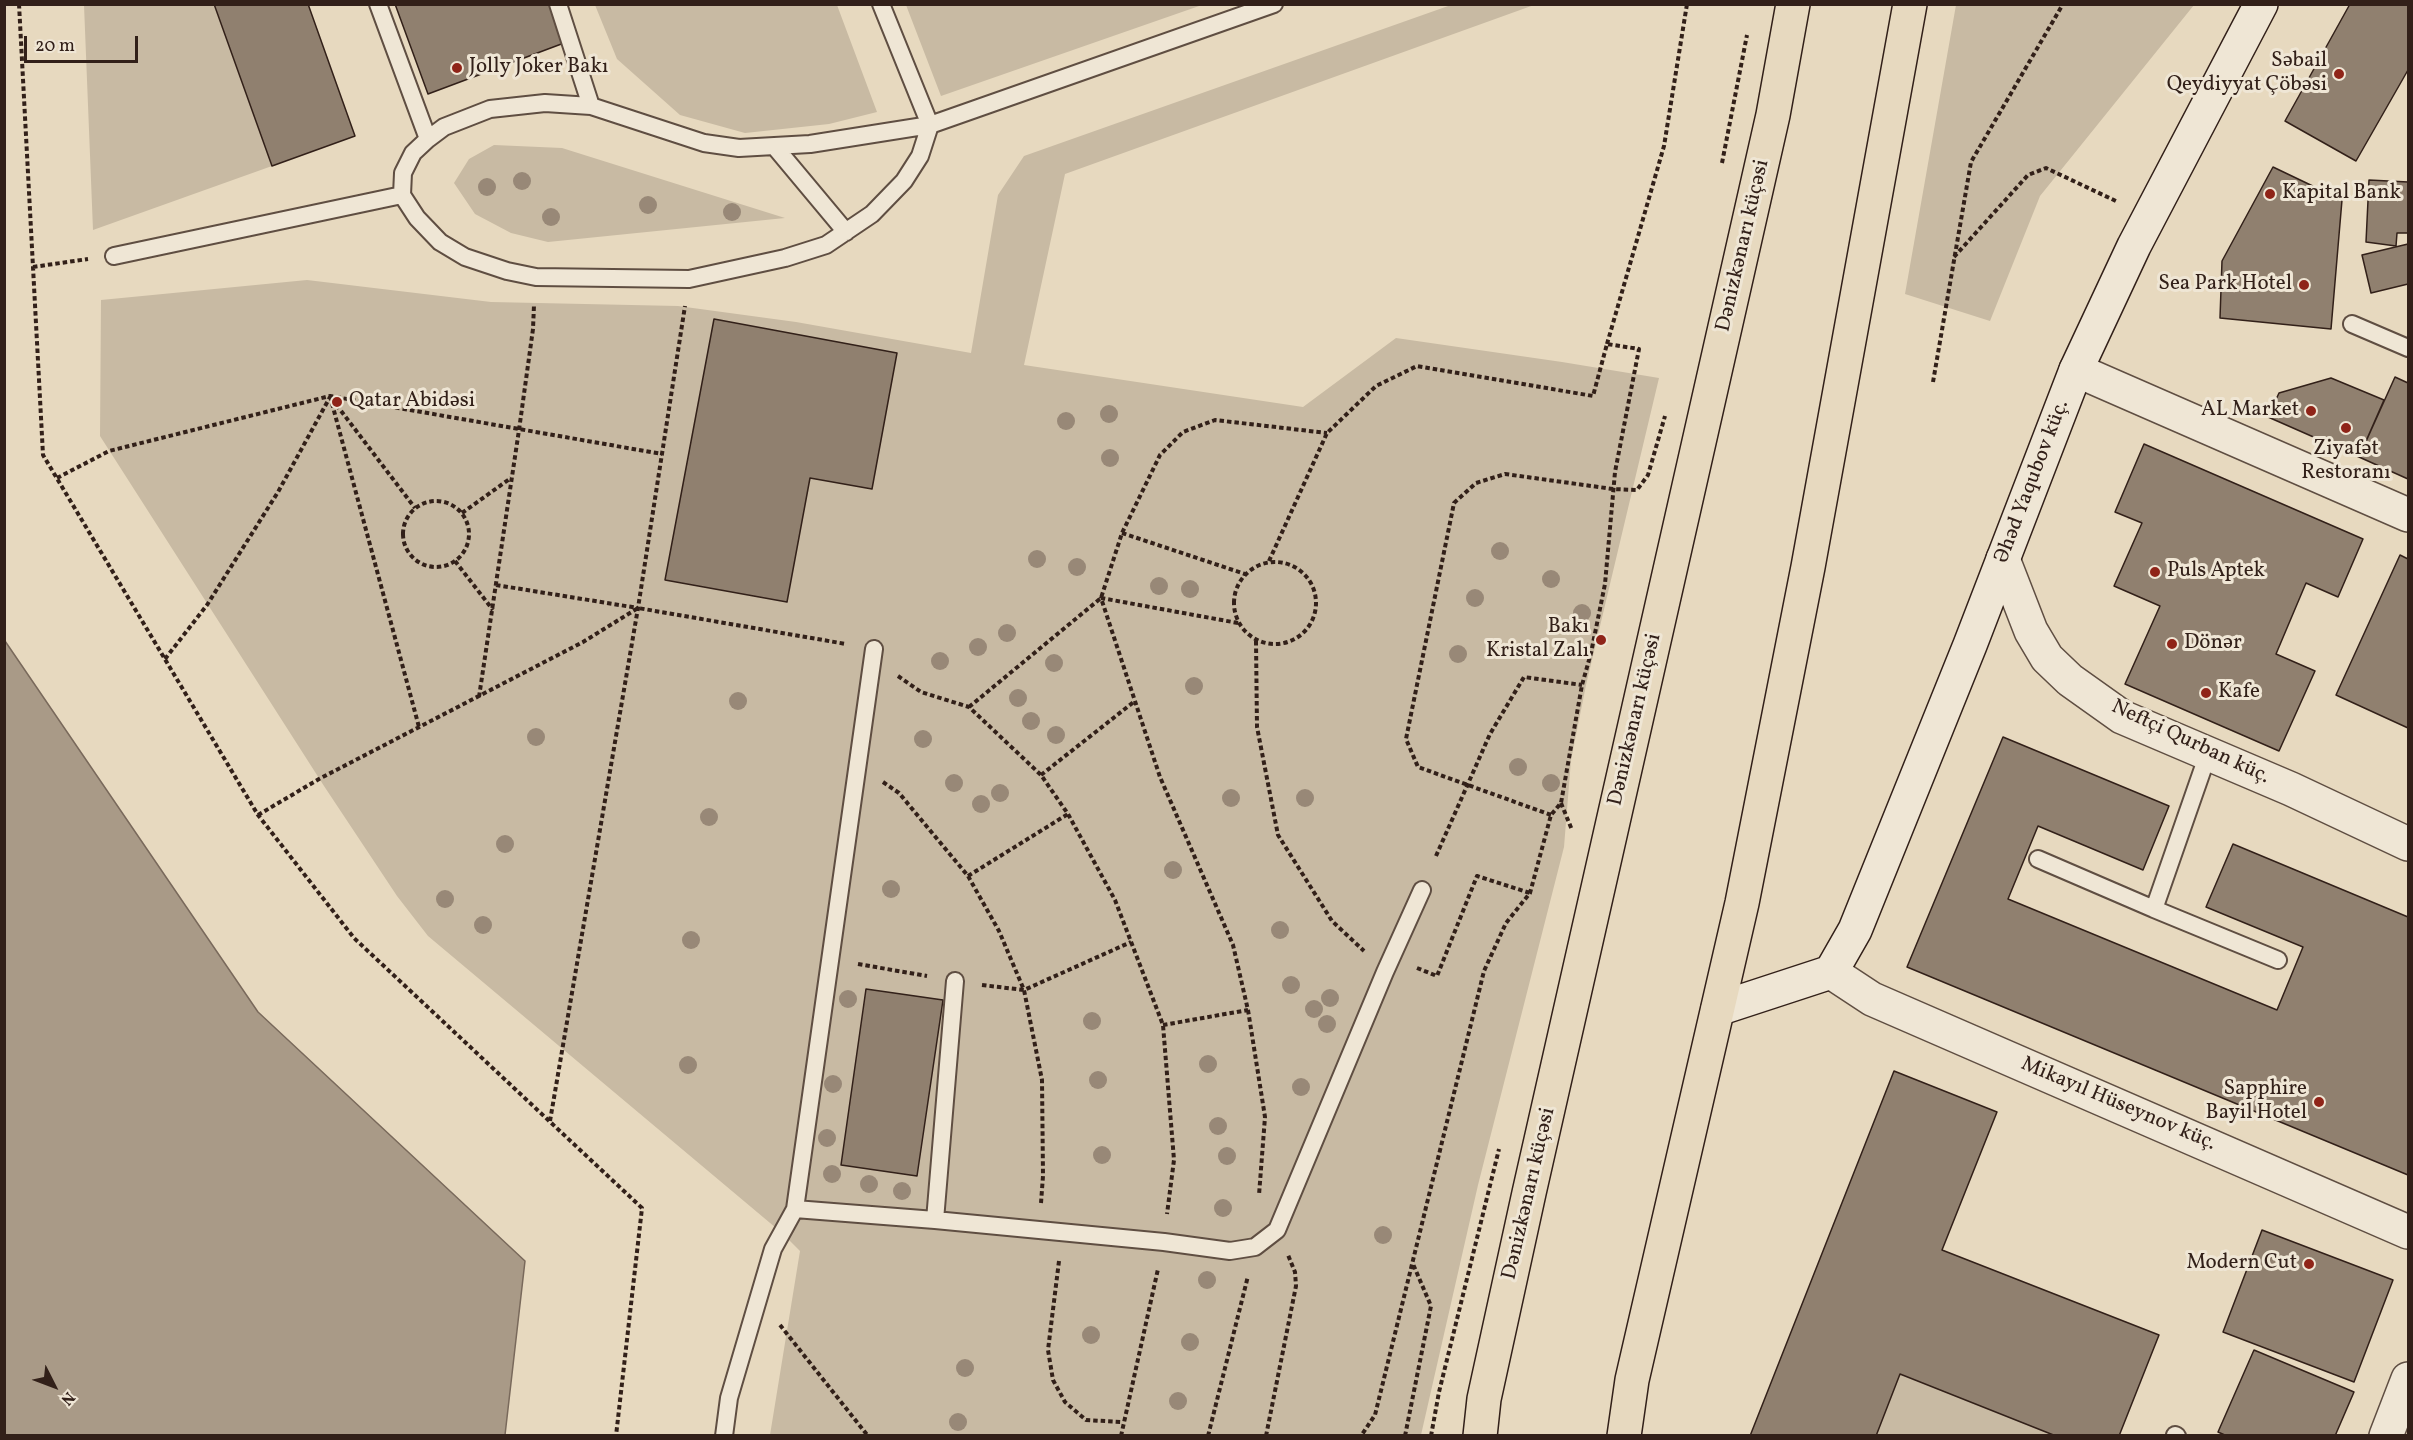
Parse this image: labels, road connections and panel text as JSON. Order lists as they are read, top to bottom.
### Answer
{
  "streets": {
    "highway": ["Dənizkənarı küçəsi"],
    "street": ["Əhəd Yaqubov küç.", "Neftçi Qurban küç.", "Mikayıl Hüseynov küç."]
  },
  "crossings": [
    ["Əhəd Yaqubov küç.", "Neftçi Qurban küç."],
    ["Əhəd Yaqubov küç.", "Mikayıl Hüseynov küç."]
  ],
  "places": [
    "Jolly Joker Bakı",
    "Səbail Qeydiyyat Çöbəsi",
    "Kapital Bank",
    "Sea Park Hotel",
    "Qatar Abidəsi",
    "AL Market",
    "Ziyafət Restoranı",
    "Puls Aptek",
    "Bakı Kristal Zalı",
    "Dönər",
    "Kafe",
    "Sapphire Bayil Hotel",
    "Modern Cut"
  ],
  "scale_bar": "20 m",
  "north": "bottom right"
}
